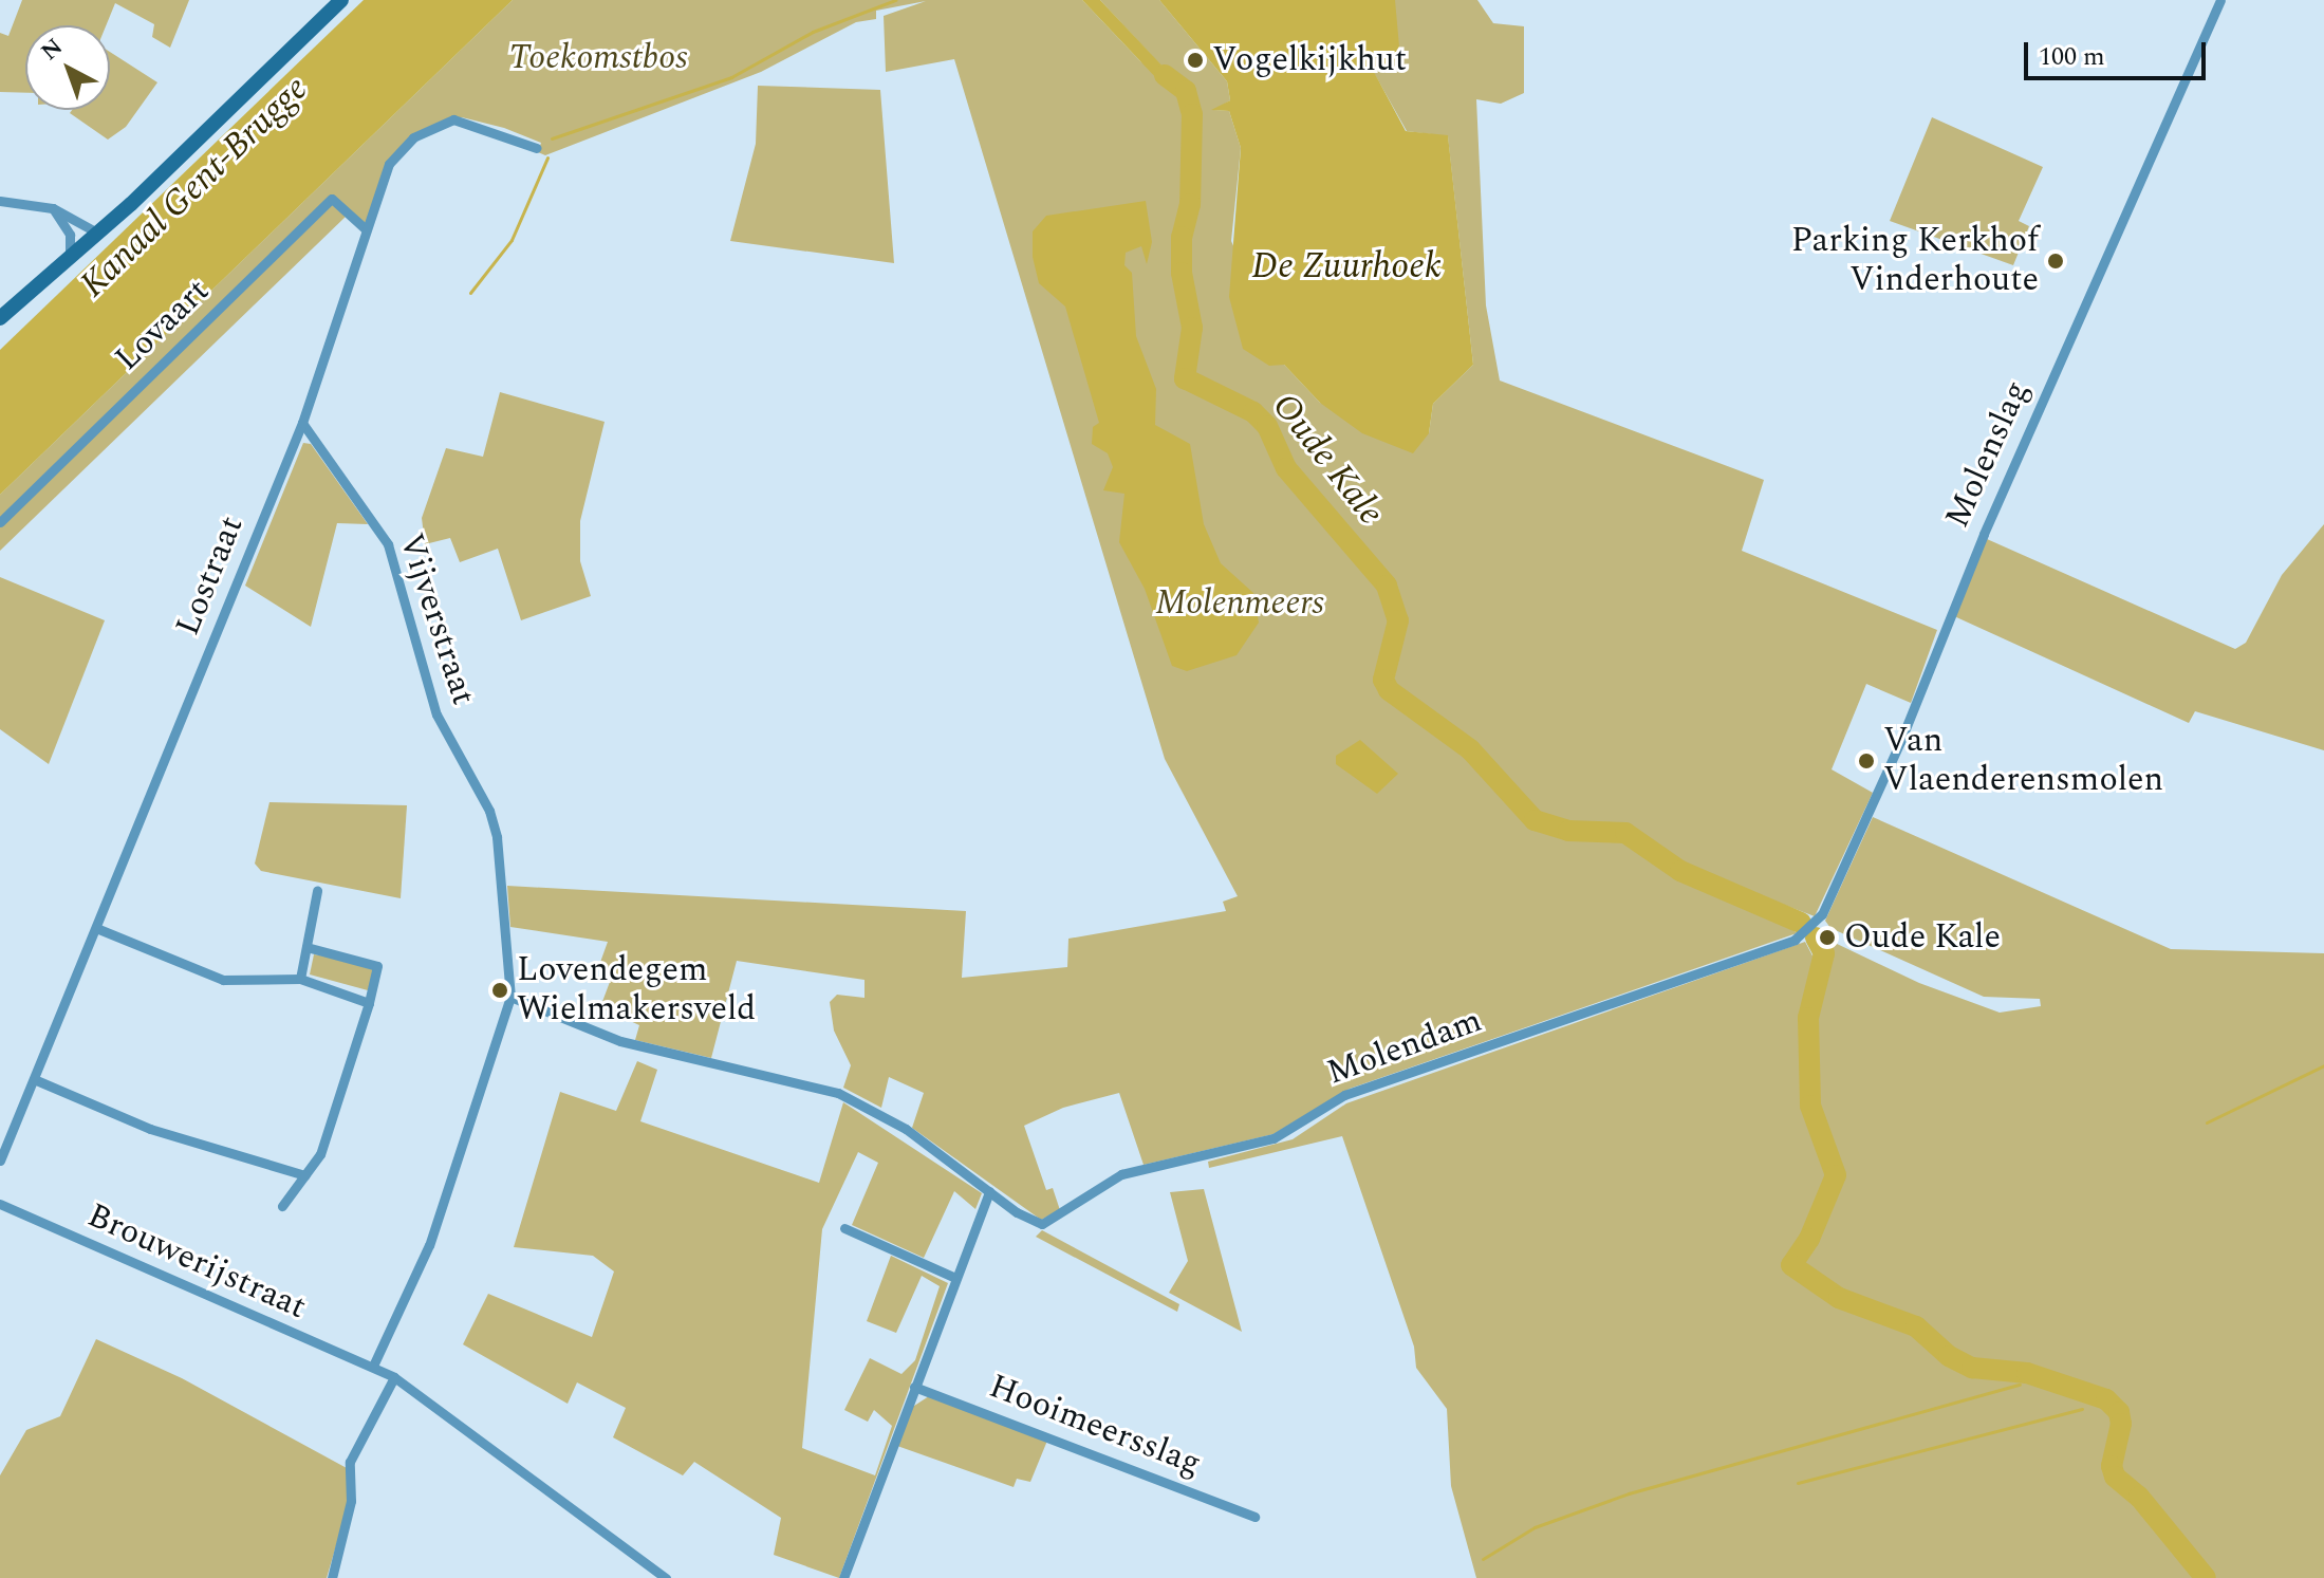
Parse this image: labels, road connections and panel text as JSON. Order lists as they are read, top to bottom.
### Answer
{
  "streets": {
    "street": [
      "Lovaart",
      "Molenslag",
      "Lostraat",
      "Vijverstraat",
      "Molendam",
      "Brouwerijstraat",
      "Hooimeersslag"
    ]
  },
  "crossings": [
    ["Lovaart", "Lostraat"],
    ["Molenslag", "Molendam"],
    ["Lostraat", "Vijverstraat"]
  ],
  "water": ["Kanaal Gent-Brugge", "De Zuurhoek", "Oude Kale"],
  "parks": ["Toekomstbos", "Molenmeers"],
  "places": [
    "Vogelkijkhut",
    "Parking Kerkhof Vinderhoute",
    "Van Vlaenderensmolen",
    "Oude Kale",
    "Lovendegem Wielmakersveld"
  ],
  "scale_bar": "100 m",
  "north": "top left"
}
